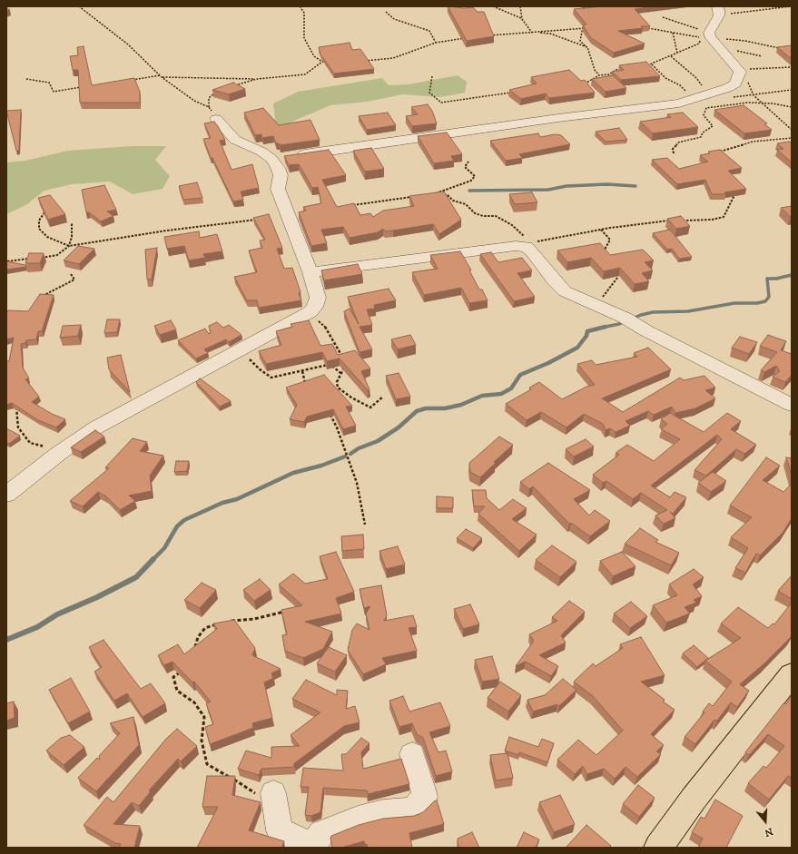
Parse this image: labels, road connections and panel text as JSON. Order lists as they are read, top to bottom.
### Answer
{
  "north": "bottom"
}
